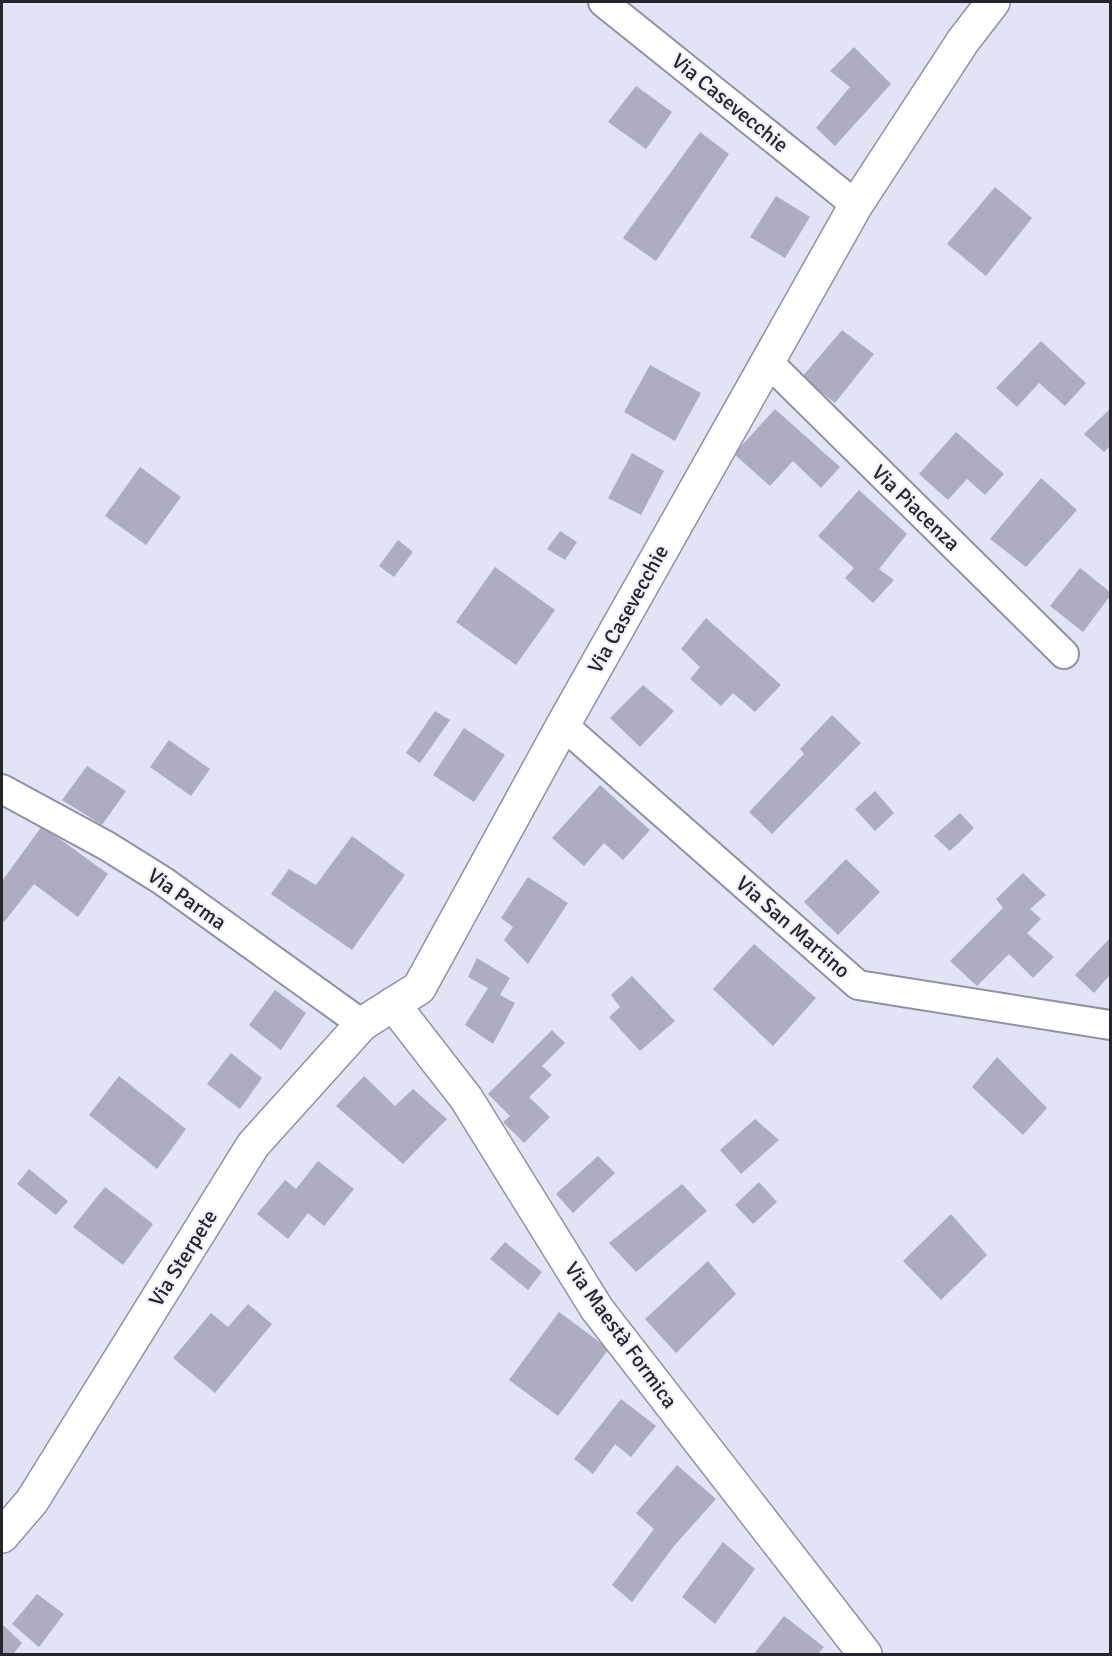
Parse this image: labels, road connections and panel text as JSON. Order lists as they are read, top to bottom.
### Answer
{
  "streets": {
    "street": [
      "Via Casevecchie",
      "Via Piacenza",
      "Via Parma",
      "Via San Martino",
      "Via Sterpete",
      "Via Maestà Formica"
    ]
  },
  "crossings": [
    ["Via Casevecchie", "Via Piacenza"],
    ["Via Casevecchie", "Via San Martino"],
    ["Via Casevecchie", "Via Sterpete"],
    ["Via Casevecchie", "Via Maestà Formica"],
    ["Via Parma", "Via Sterpete"],
    ["Via Sterpete", "Via Maestà Formica"]
  ]
}
